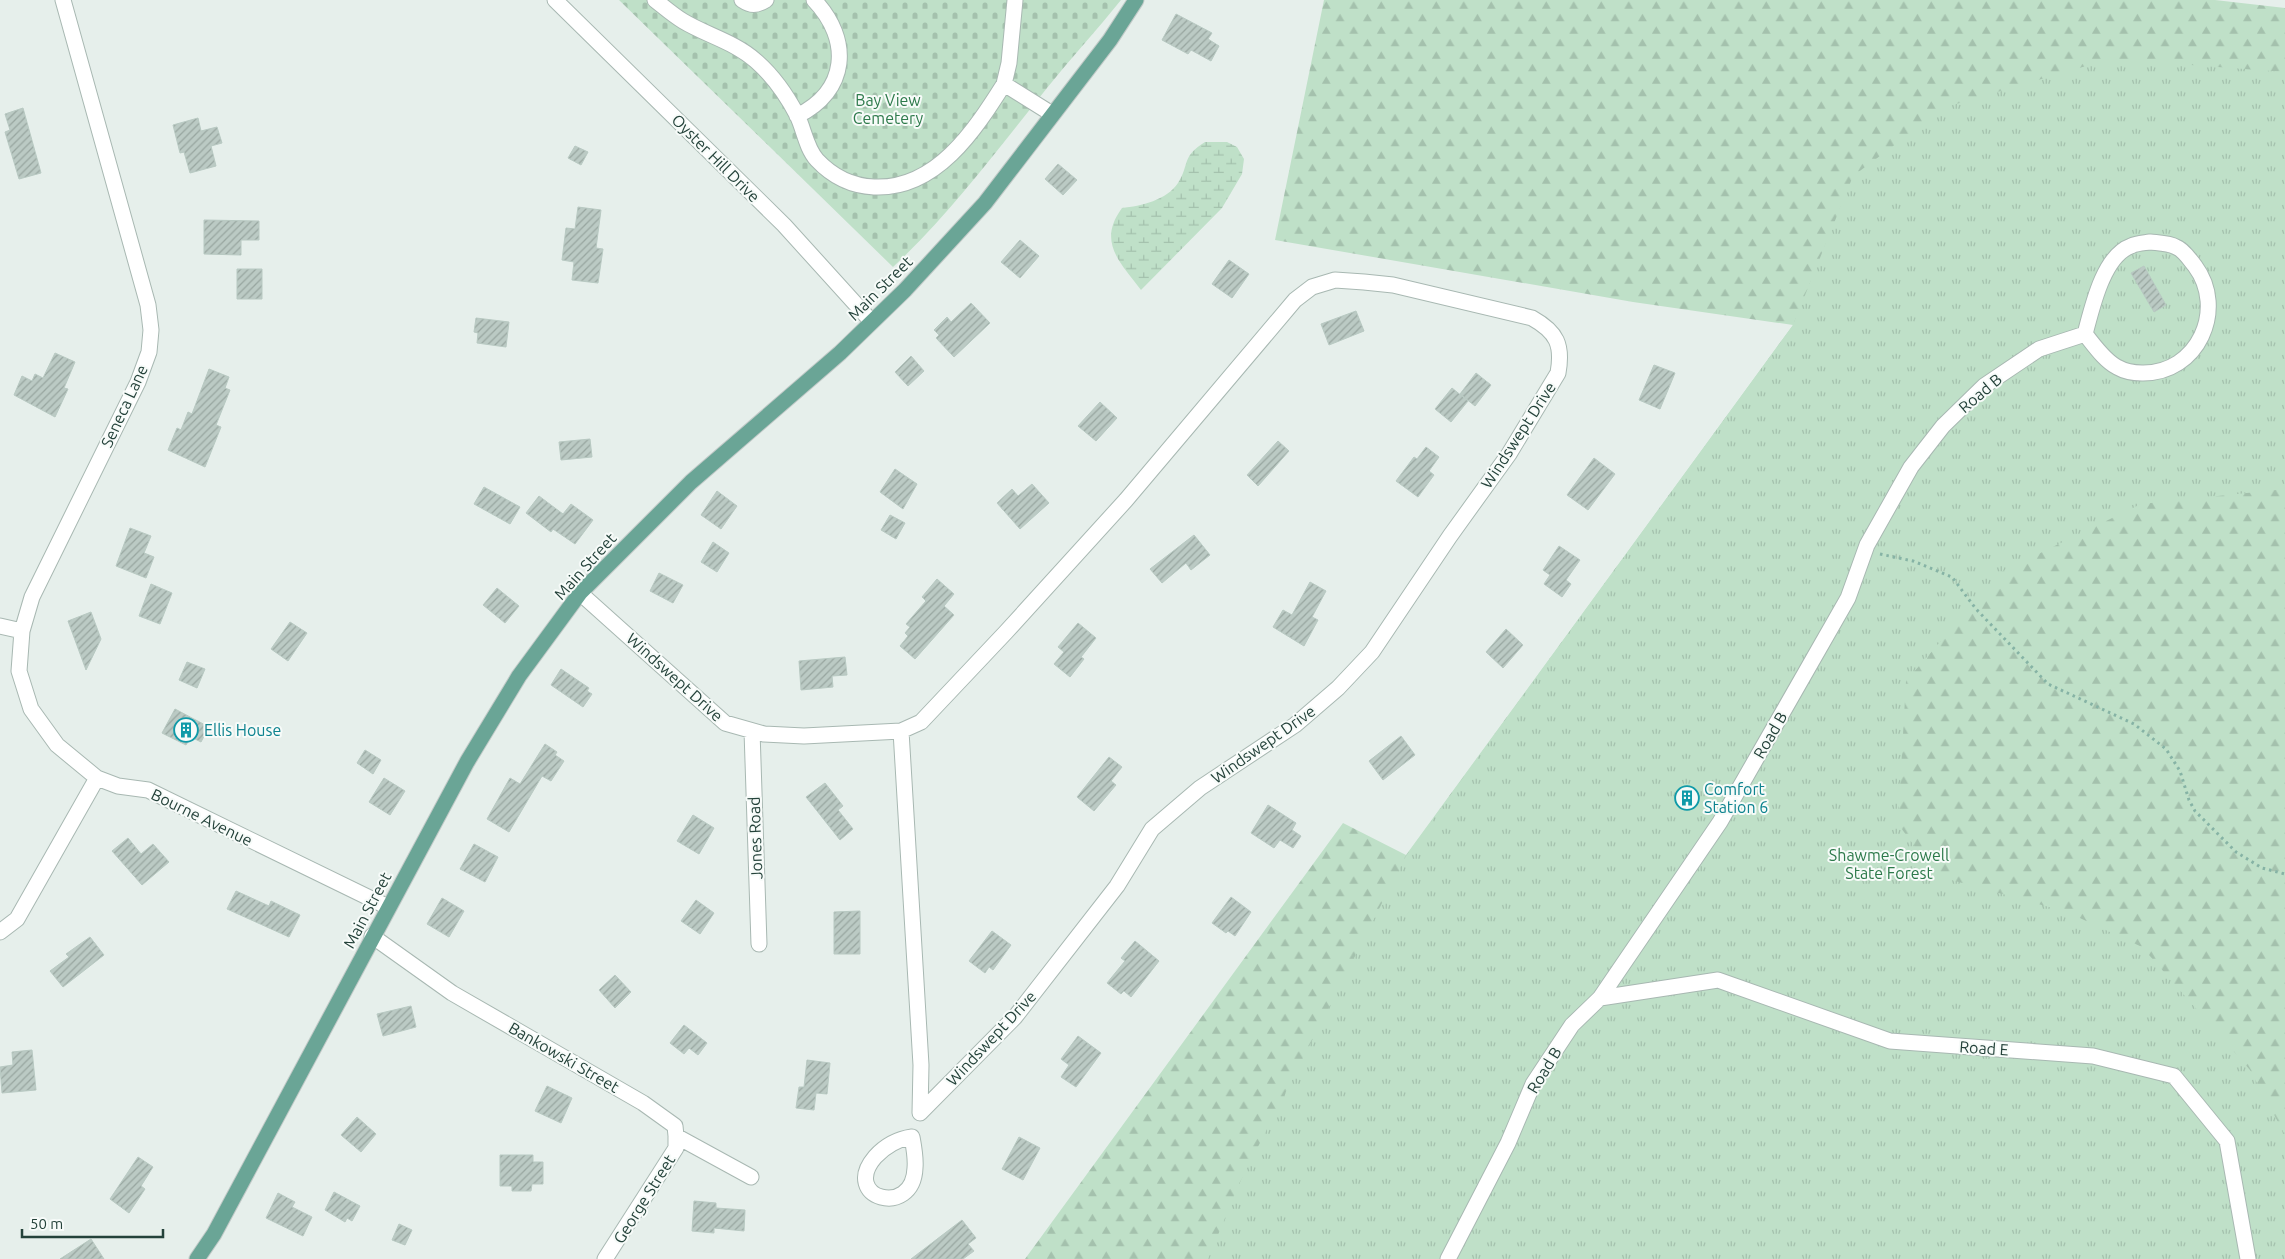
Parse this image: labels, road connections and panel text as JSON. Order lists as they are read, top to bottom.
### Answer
{
  "streets": {
    "main road": ["Main Street"],
    "street": [
      "Oyster Hill Drive",
      "Road B",
      "Seneca Lane",
      "Windswept Drive",
      "Bourne Avenue",
      "Jones Road",
      "Road E",
      "Bankowski Street",
      "George Street"
    ]
  },
  "crossings": [
    ["Oyster Hill Drive", "Main Street"],
    ["Main Street", "Windswept Drive"],
    ["Main Street", "Bourne Avenue"],
    ["Main Street", "Bankowski Street"],
    ["Road B", "Road E"],
    ["Seneca Lane", "Bourne Avenue"],
    ["Windswept Drive", "Jones Road"],
    ["Bankowski Street", "George Street"]
  ],
  "parks": ["Bay View Cemetery", "Shawme-Crowell State Forest"],
  "places": {
    "building": ["Ellis House", "Comfort Station 6"]
  },
  "scale_bar": "50 m"
}
